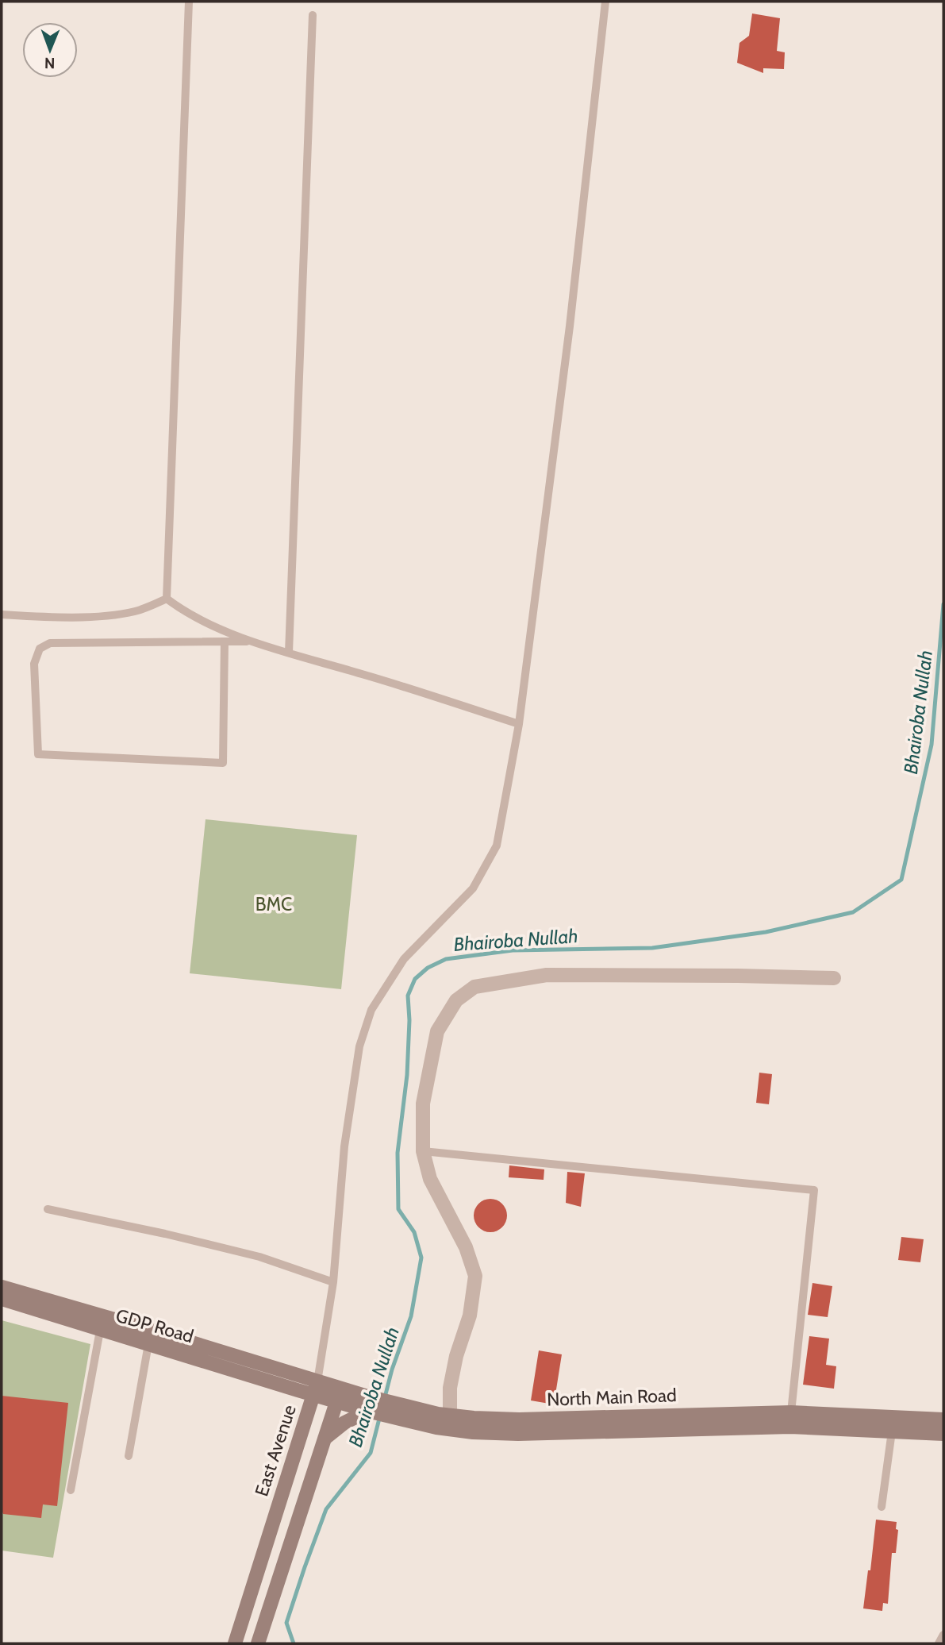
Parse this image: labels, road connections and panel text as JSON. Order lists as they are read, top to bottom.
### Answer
{
  "streets": {
    "main road": ["GDP Road", "North Main Road", "East Avenue"]
  },
  "crossings": [
    ["GDP Road", "North Main Road"],
    ["North Main Road", "East Avenue"]
  ],
  "water": ["Bhairoba Nullah"],
  "parks": ["BMC"],
  "north": "bottom"
}
